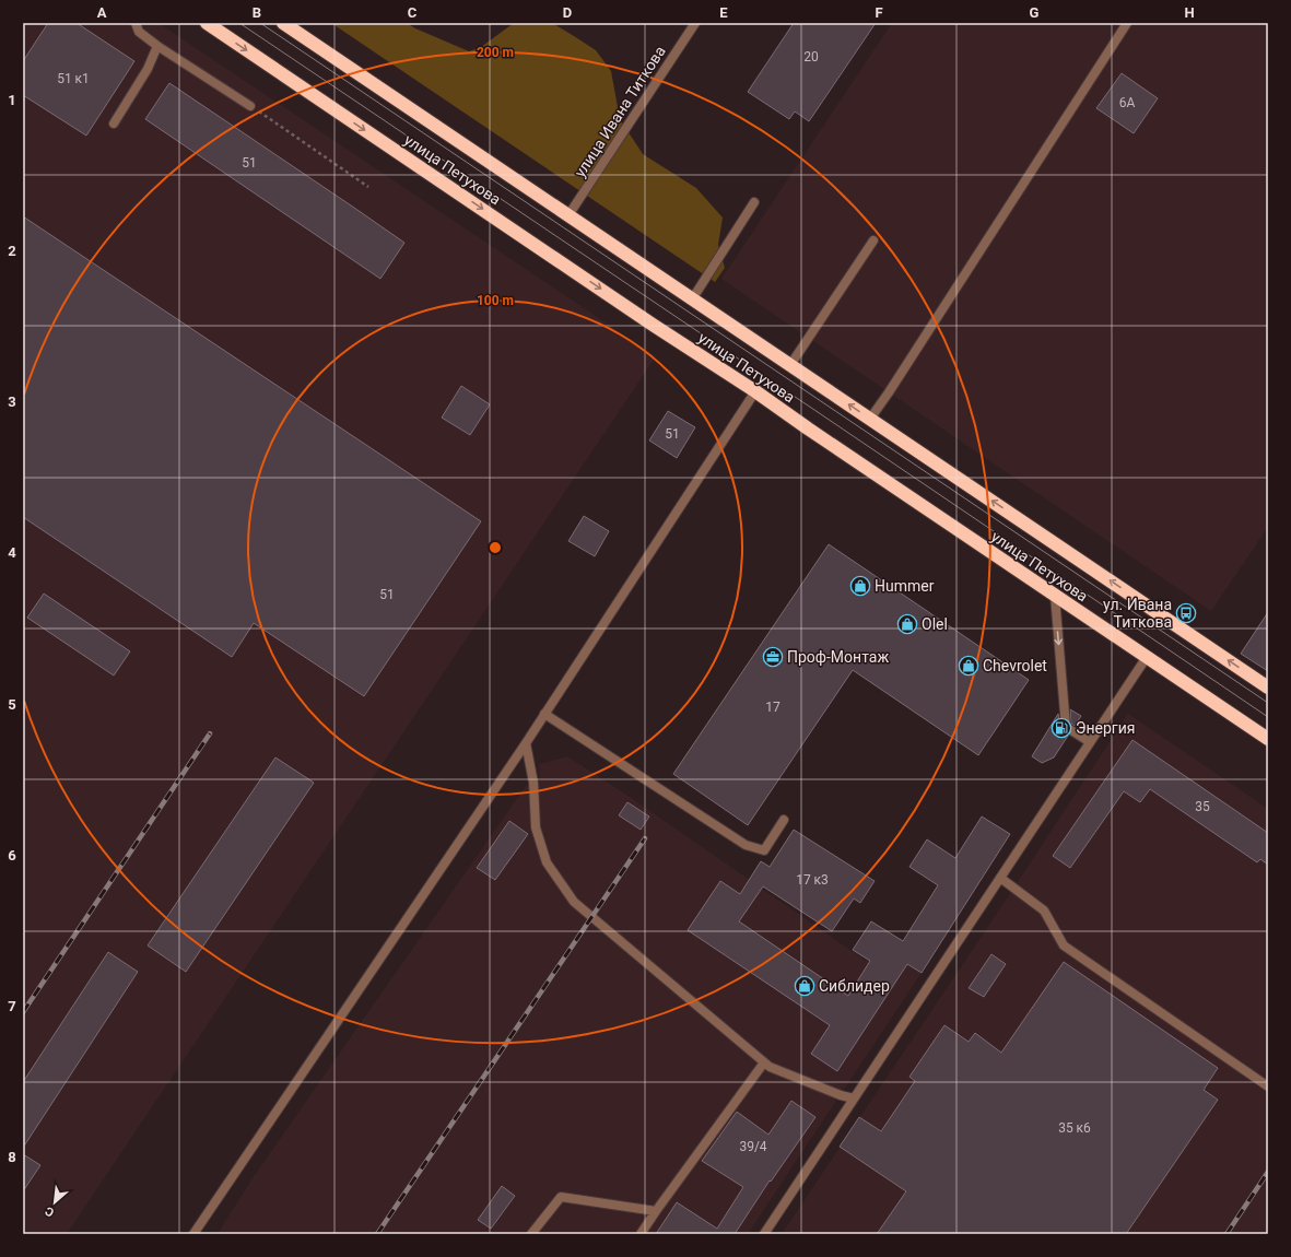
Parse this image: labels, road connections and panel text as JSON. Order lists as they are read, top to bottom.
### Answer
{
  "streets": {
    "highway": ["улица Петухова"],
    "street": ["улица Ивана Титкова"]
  },
  "crossings": [
    ["улица Ивана Титкова", "улица Петухова"]
  ],
  "places": {
    "shop": [
      "Hummer",
      "Olel",
      "Chevrolet",
      "Сиблидер"
    ],
    "bus stop": ["ул. Ивана Титкова"],
    "office": ["Проф-Монтаж"],
    "fuel station": ["Энергия"]
  },
  "house_numbers": [
    "20",
    "51 к1",
    "6А",
    "51",
    "51",
    "51",
    "17",
    "35",
    "17 к3",
    "35 к6",
    "39/4"
  ],
  "north": "bottom left",
  "grid": {
    "columns": [
      "A",
      "B",
      "C",
      "D",
      "E",
      "F",
      "G",
      "H"
    ],
    "rows": [
      "1",
      "2",
      "3",
      "4",
      "5",
      "6",
      "7",
      "8"
    ]
  },
  "rings": ["200 m", "100 m"]
}
